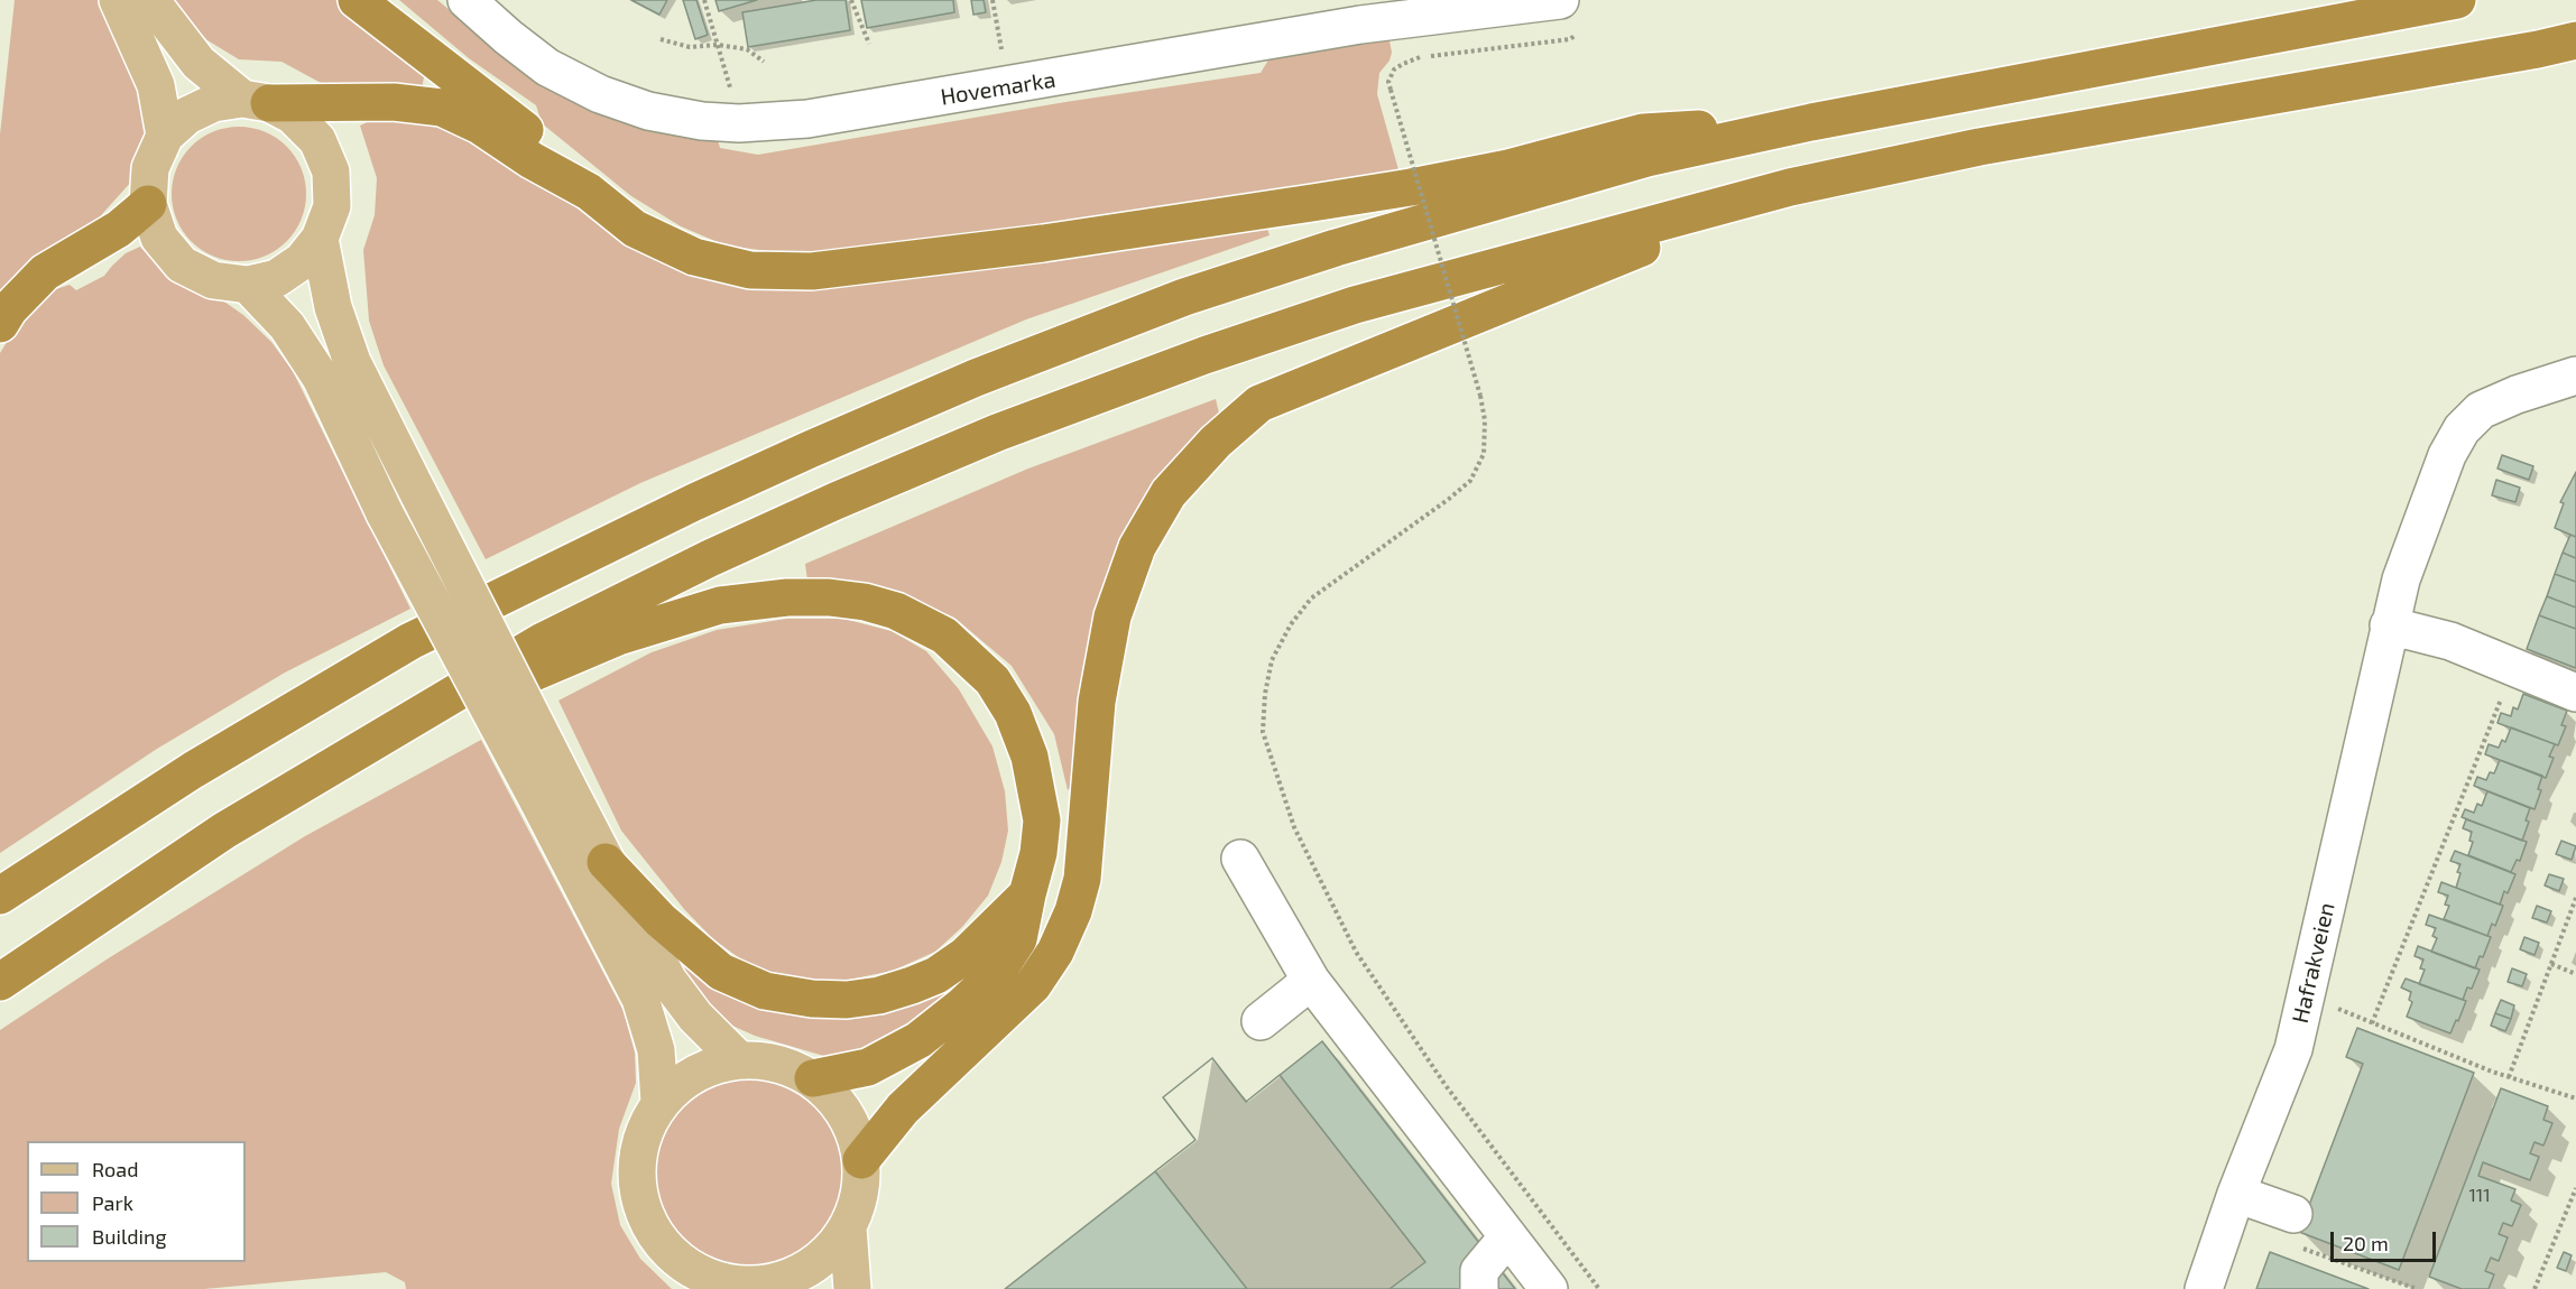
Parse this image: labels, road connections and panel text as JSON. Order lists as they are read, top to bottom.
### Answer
{
  "streets": {
    "street": ["Hovemarka", "Hafrakveien"]
  },
  "house_numbers": ["111"],
  "legend": ["Road", "Park", "Building"],
  "scale_bar": "20 m"
}
